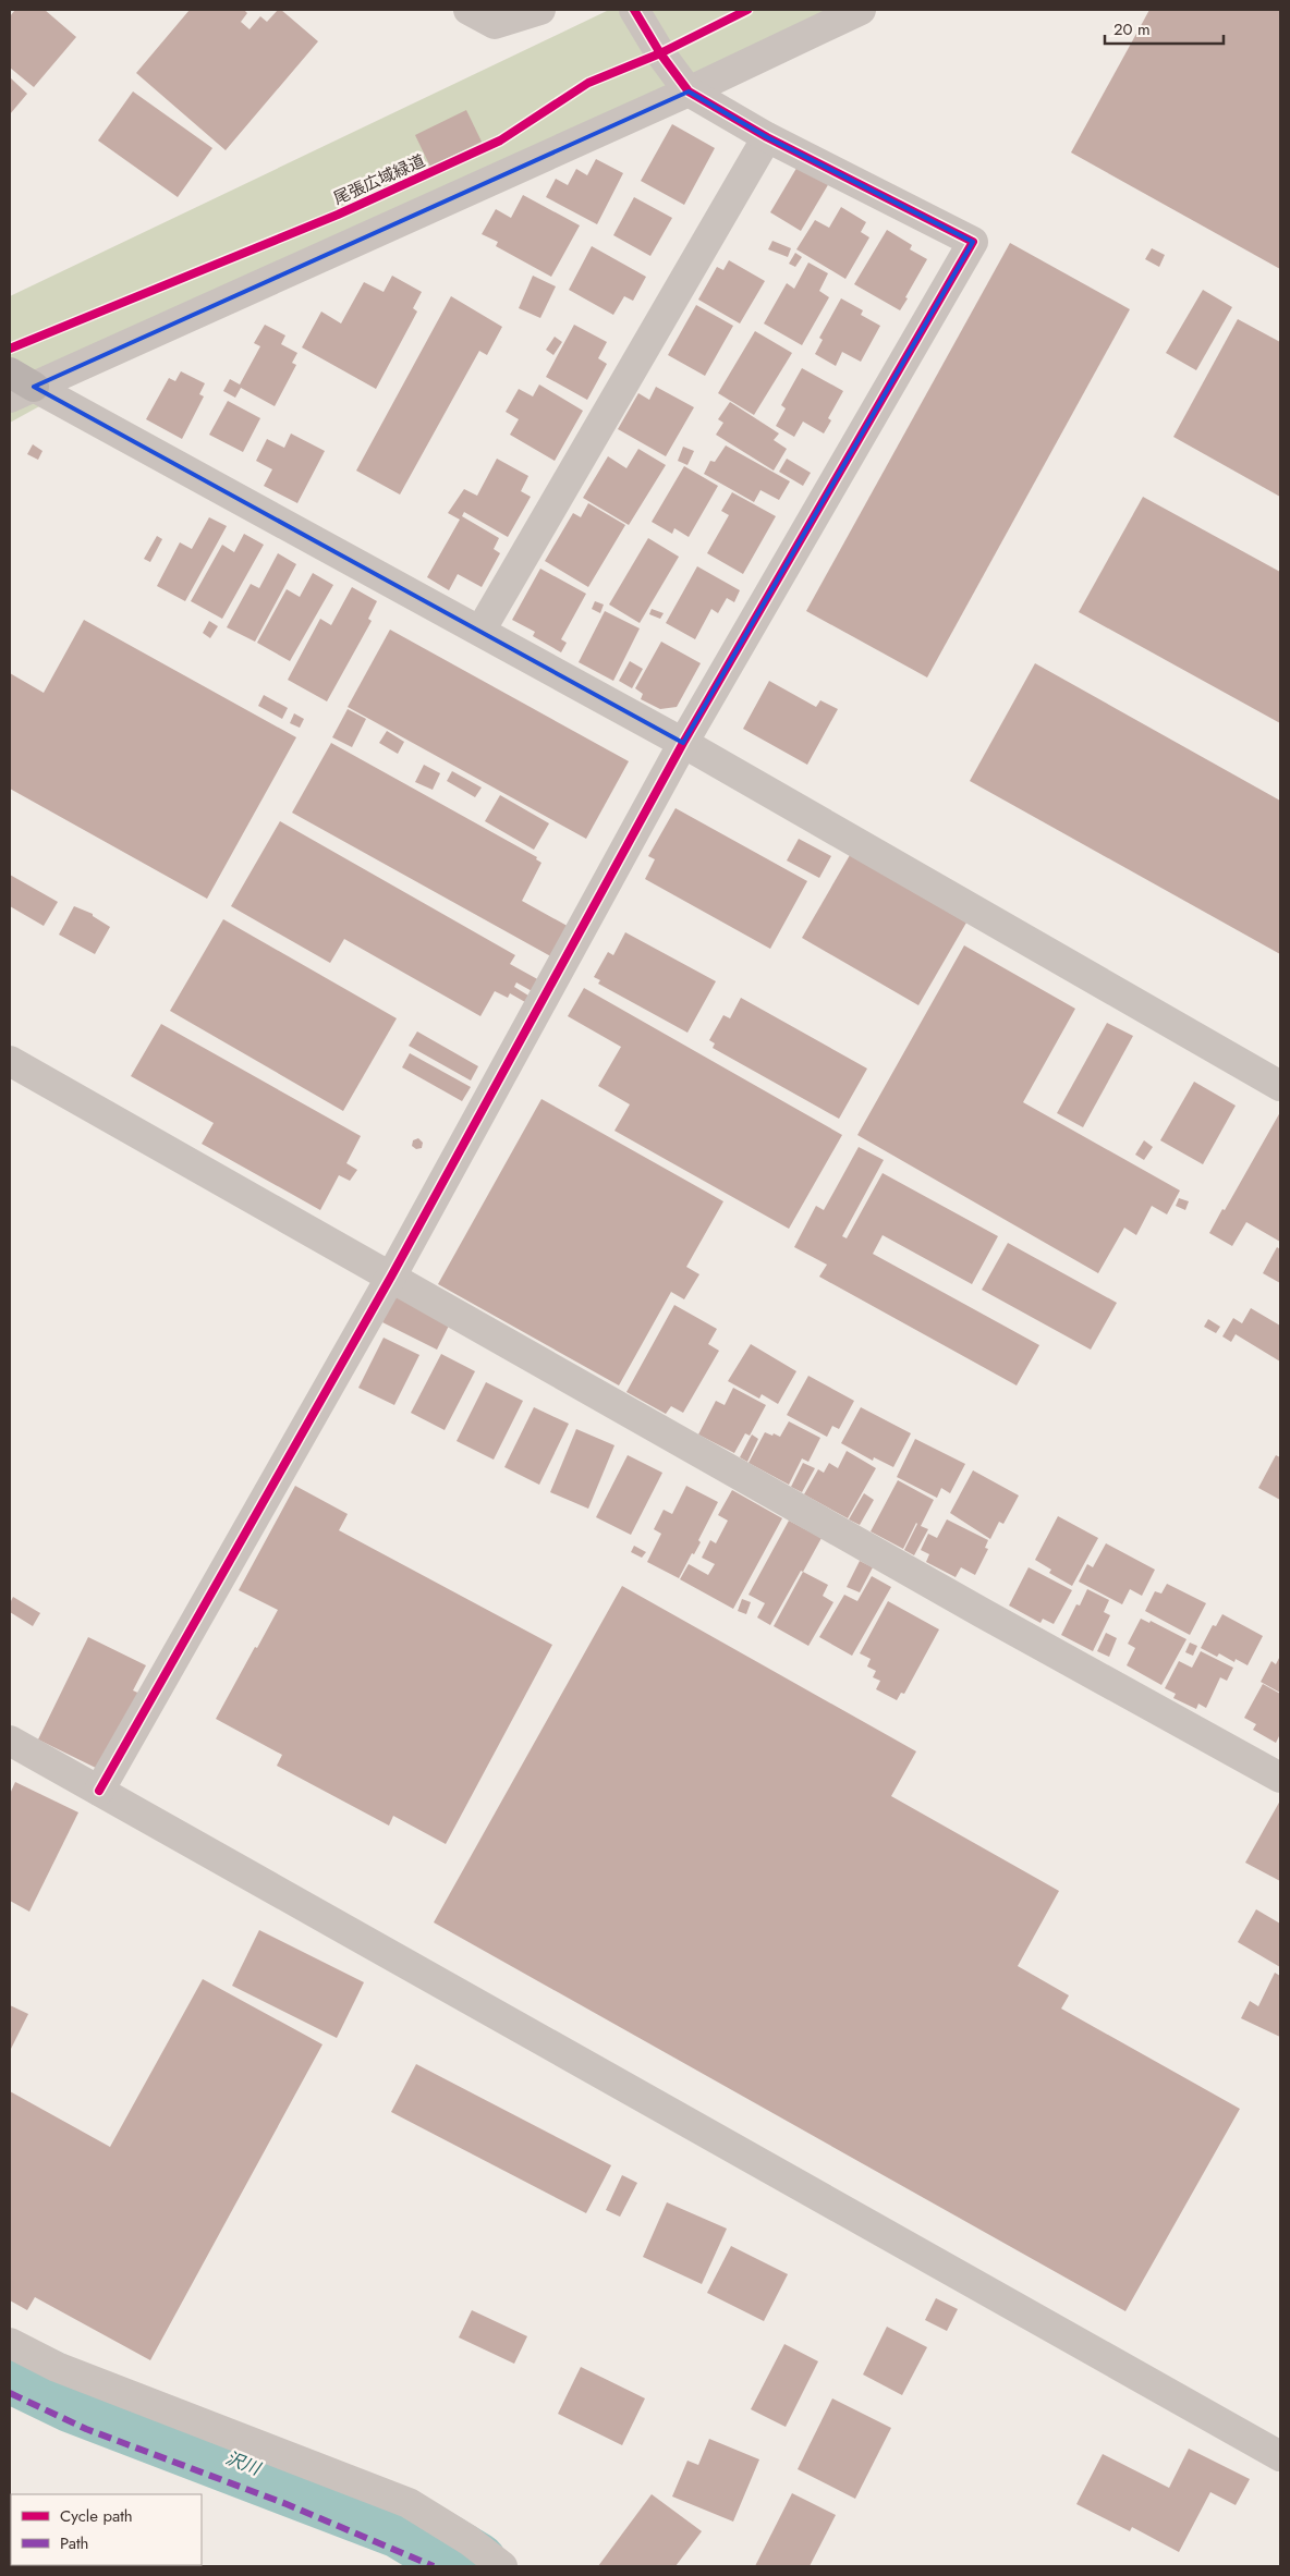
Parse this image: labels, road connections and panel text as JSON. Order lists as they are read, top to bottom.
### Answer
{
  "streets": {
    "cycle path": ["尾張広域緑道"]
  },
  "water": ["沢川"],
  "legend": ["Cycle path", "Path"],
  "scale_bar": "20 m"
}
